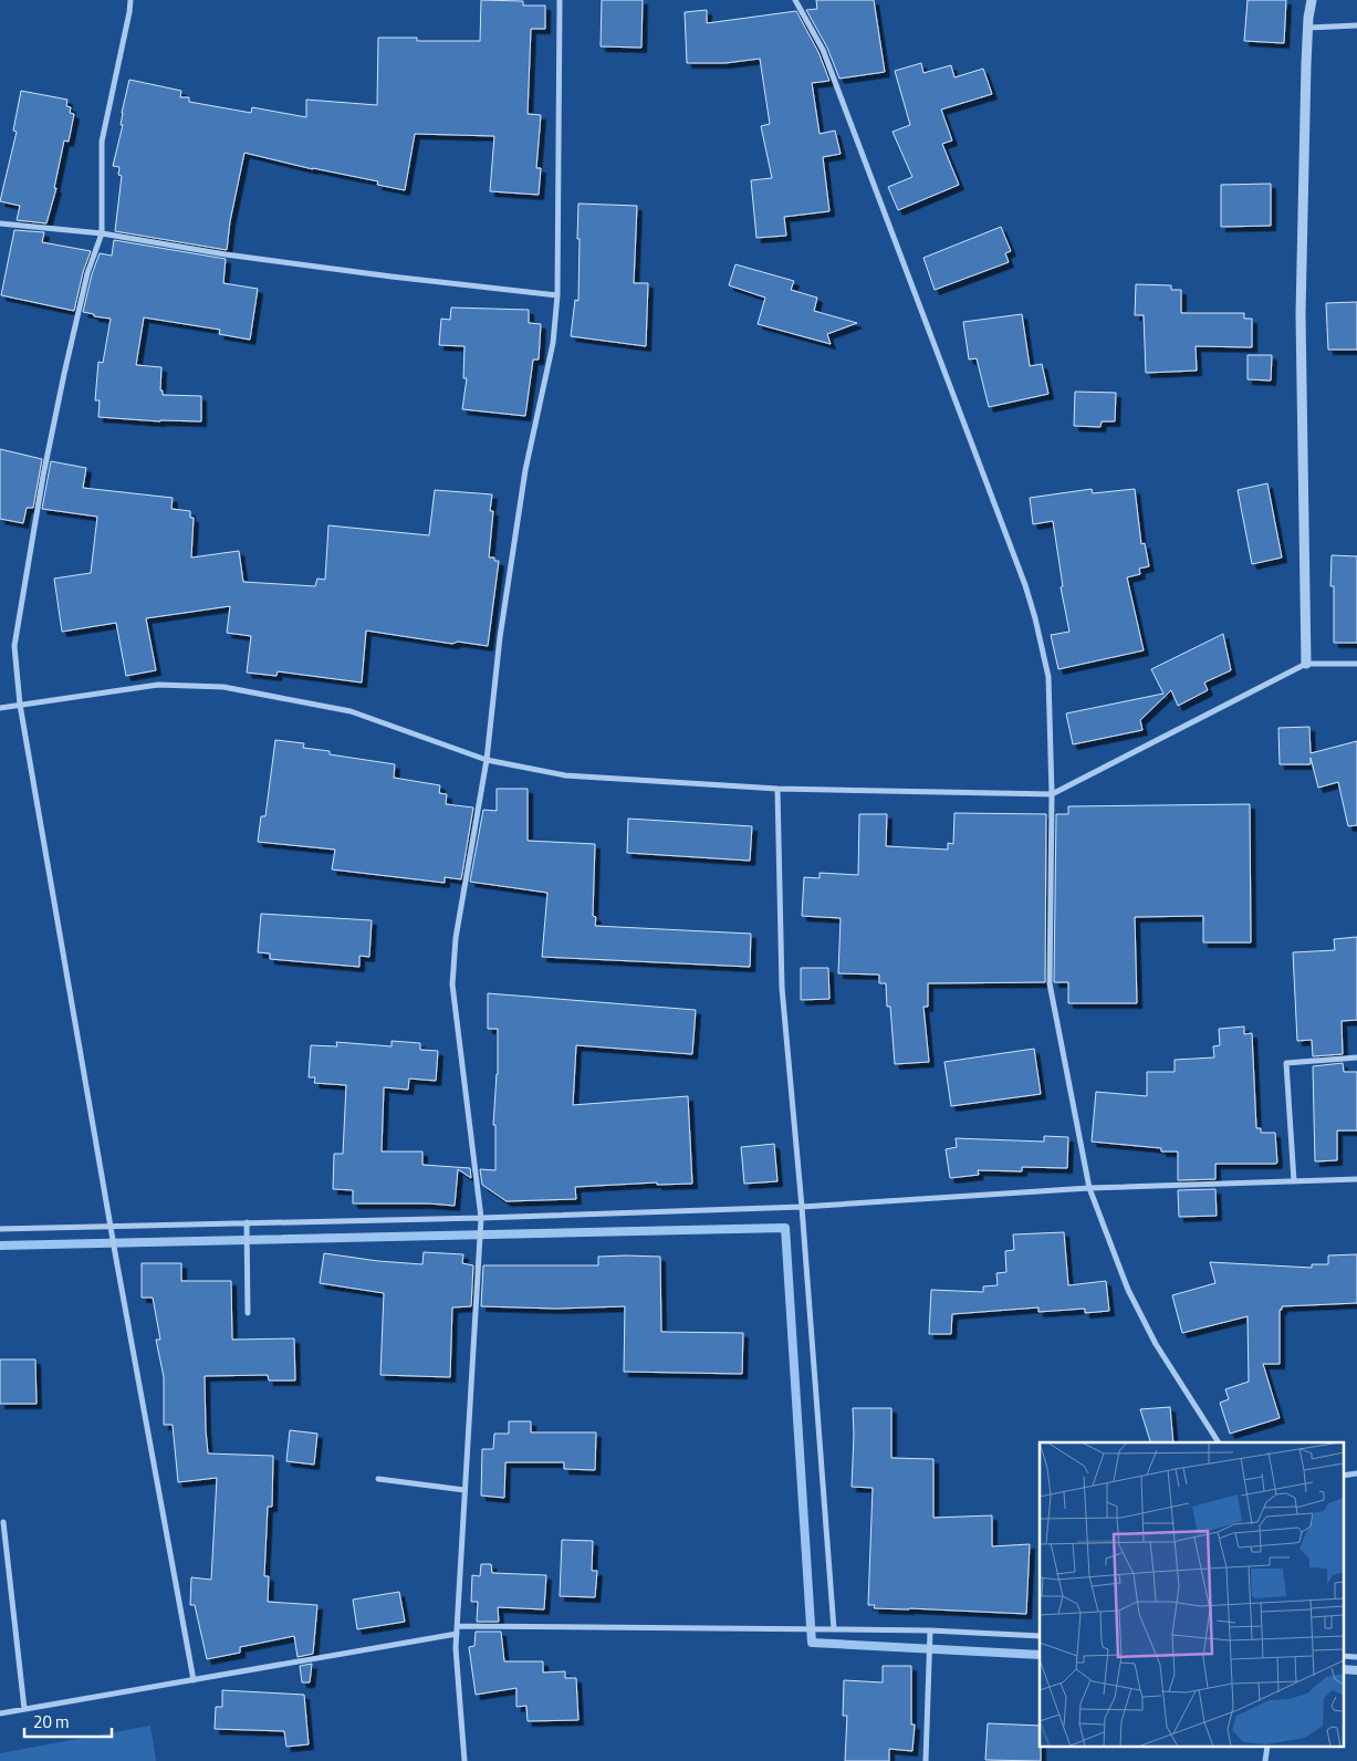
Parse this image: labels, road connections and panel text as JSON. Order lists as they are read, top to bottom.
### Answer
{
  "scale_bar": "20 m"
}
